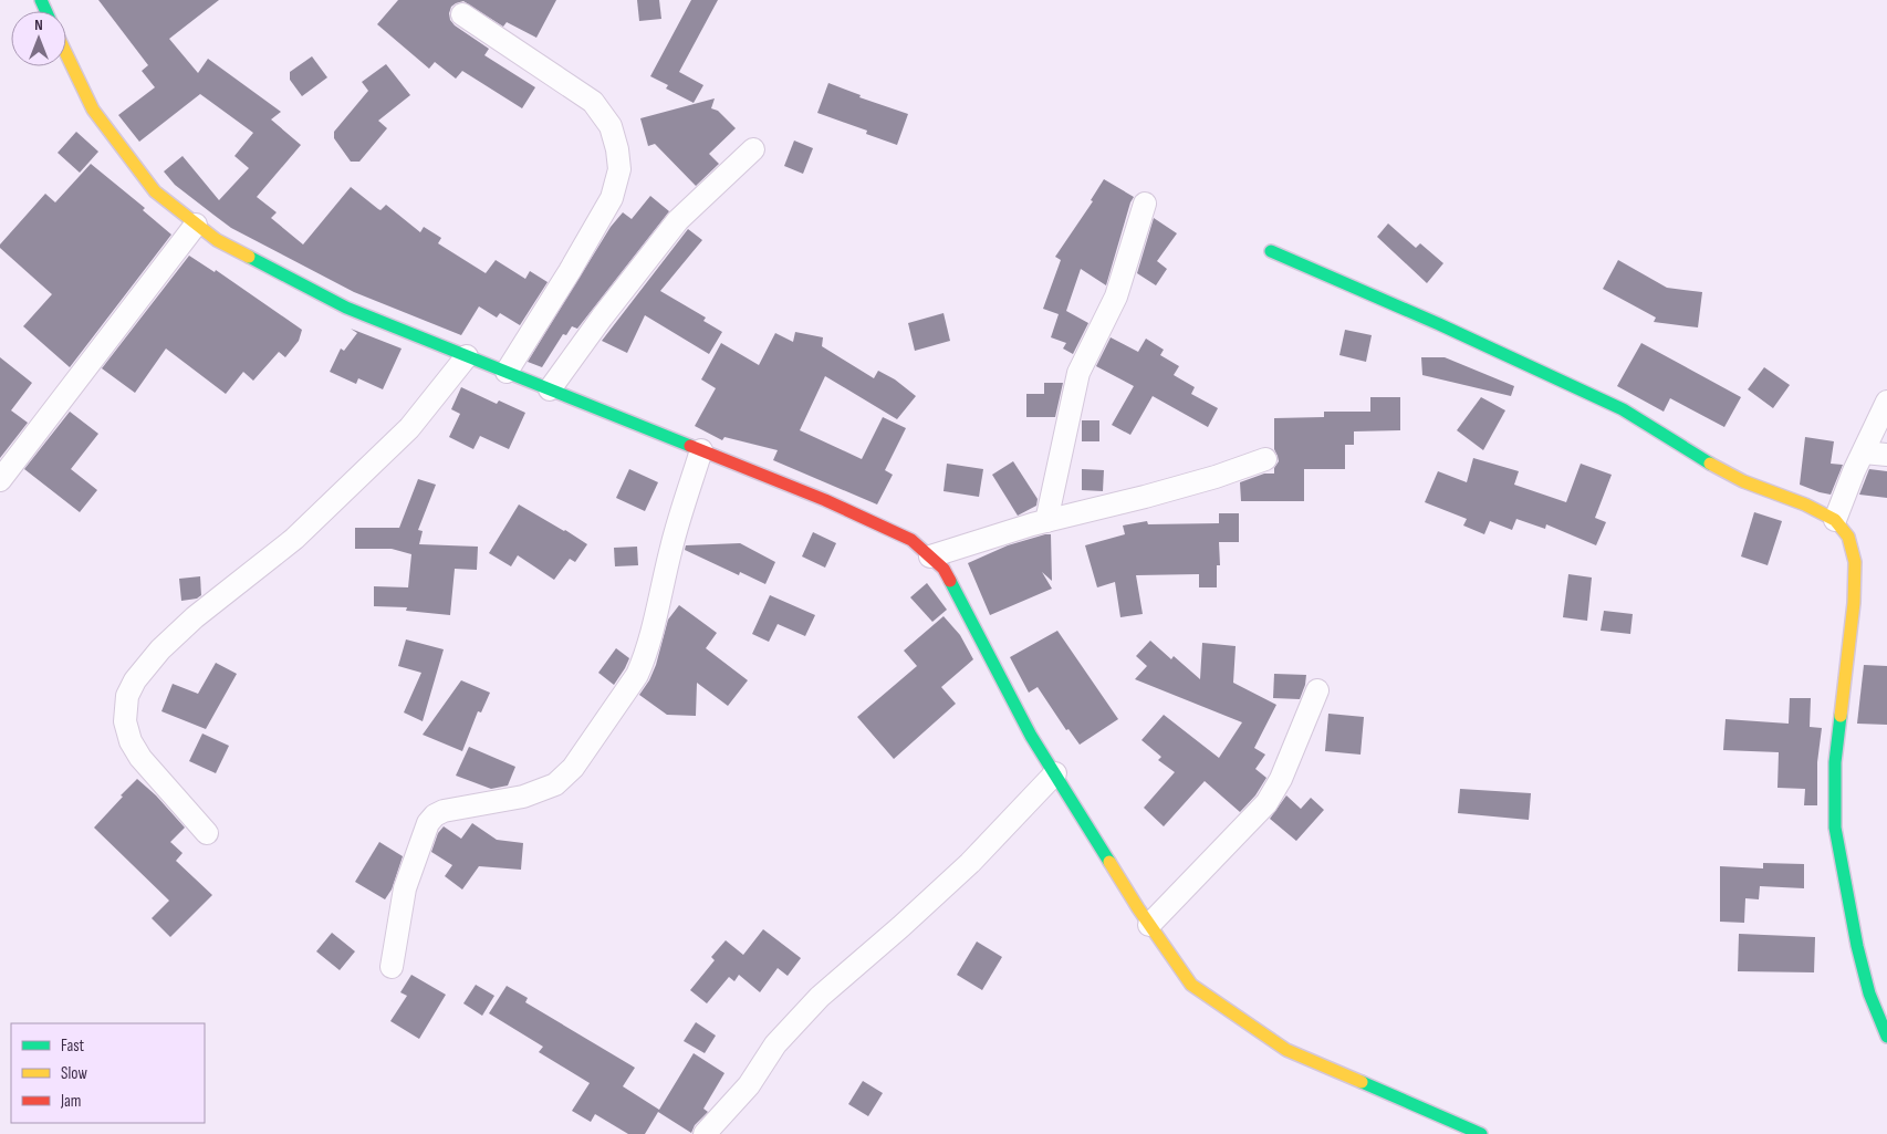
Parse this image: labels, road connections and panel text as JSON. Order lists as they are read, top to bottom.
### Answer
{
  "legend": ["Fast", "Slow", "Jam"],
  "north": "top"
}
